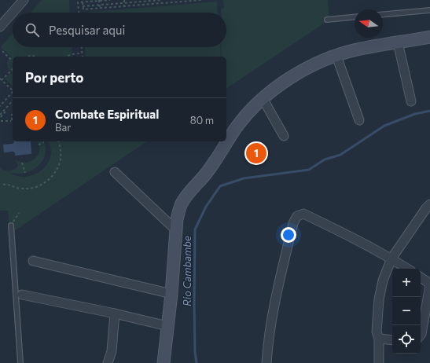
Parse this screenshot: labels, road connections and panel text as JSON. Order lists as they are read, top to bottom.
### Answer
{
  "water": ["Rio Cambambe"],
  "north": "left",
  "page": {
    "search": "Pesquisar aqui",
    "heading": "Por perto",
    "list": [
      {
        "mark": "1",
        "name": "Combate Espiritual",
        "note": "Bar",
        "value": "80 m"
      }
    ],
    "pins": "1",
    "map_buttons": ["+", "−"]
  }
}
